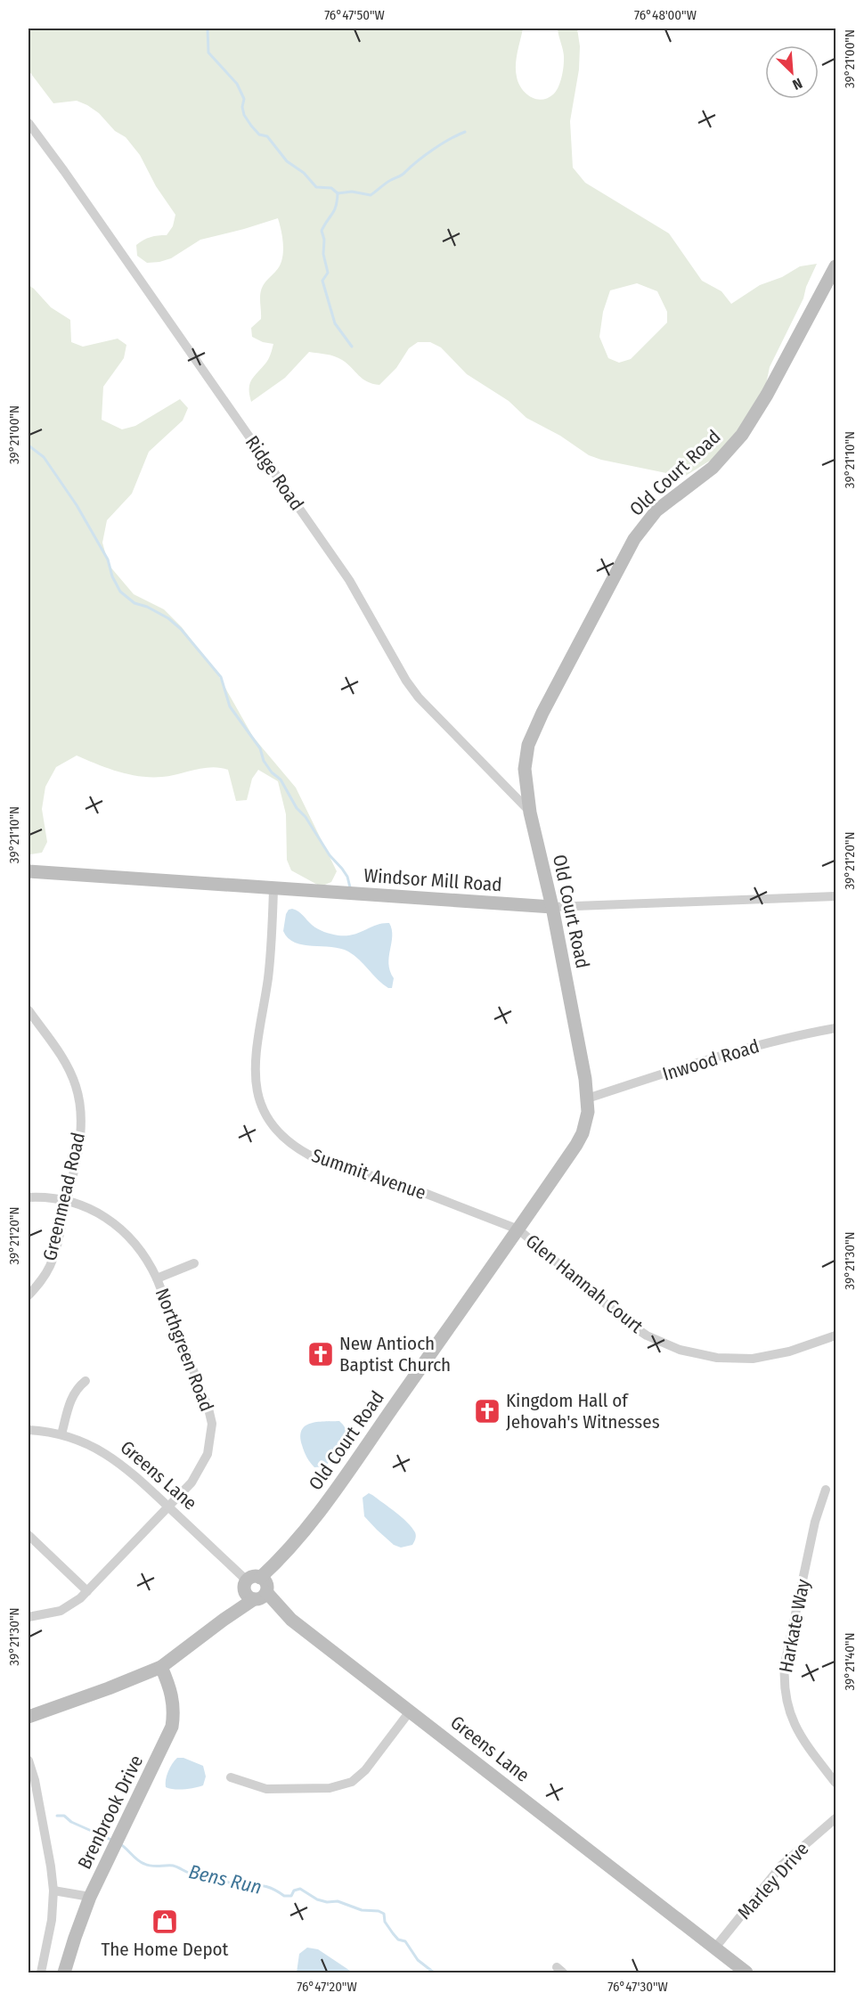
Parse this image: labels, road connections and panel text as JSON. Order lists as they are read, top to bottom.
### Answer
{
  "streets": {
    "main road": [
      "Old Court Road",
      "Windsor Mill Road",
      "Greens Lane",
      "Brenbrook Drive"
    ],
    "street": [
      "Ridge Road",
      "Inwood Road",
      "Summit Avenue",
      "Greenmead Road",
      "Glen Hannah Court",
      "Northgreen Road",
      "Harkate Way",
      "Marley Drive"
    ]
  },
  "crossings": [
    ["Ridge Road", "Old Court Road"],
    ["Old Court Road", "Windsor Mill Road"],
    ["Old Court Road", "Inwood Road"],
    ["Old Court Road", "Summit Avenue"],
    ["Old Court Road", "Glen Hannah Court"],
    ["Old Court Road", "Greens Lane"],
    ["Old Court Road", "Brenbrook Drive"],
    ["Windsor Mill Road", "Summit Avenue"],
    ["Summit Avenue", "Glen Hannah Court"],
    ["Greenmead Road", "Northgreen Road"],
    ["Northgreen Road", "Greens Lane"],
    ["Greens Lane", "Marley Drive"]
  ],
  "water": ["Bens Run"],
  "places": {
    "church": ["New Antioch Baptist Church", "Kingdom Hall of Jehovah's Witnesses"],
    "shop": ["The Home Depot"]
  },
  "north": "bottom right",
  "coordinates": [
    "76°47'50\"W",
    "76°48'00\"W",
    "39°21'00\"N",
    "39°21'10\"N",
    "39°21'20\"N",
    "39°21'30\"N",
    "39°21'40\"N",
    "76°47'20\"W",
    "76°47'30\"W"
  ]
}
